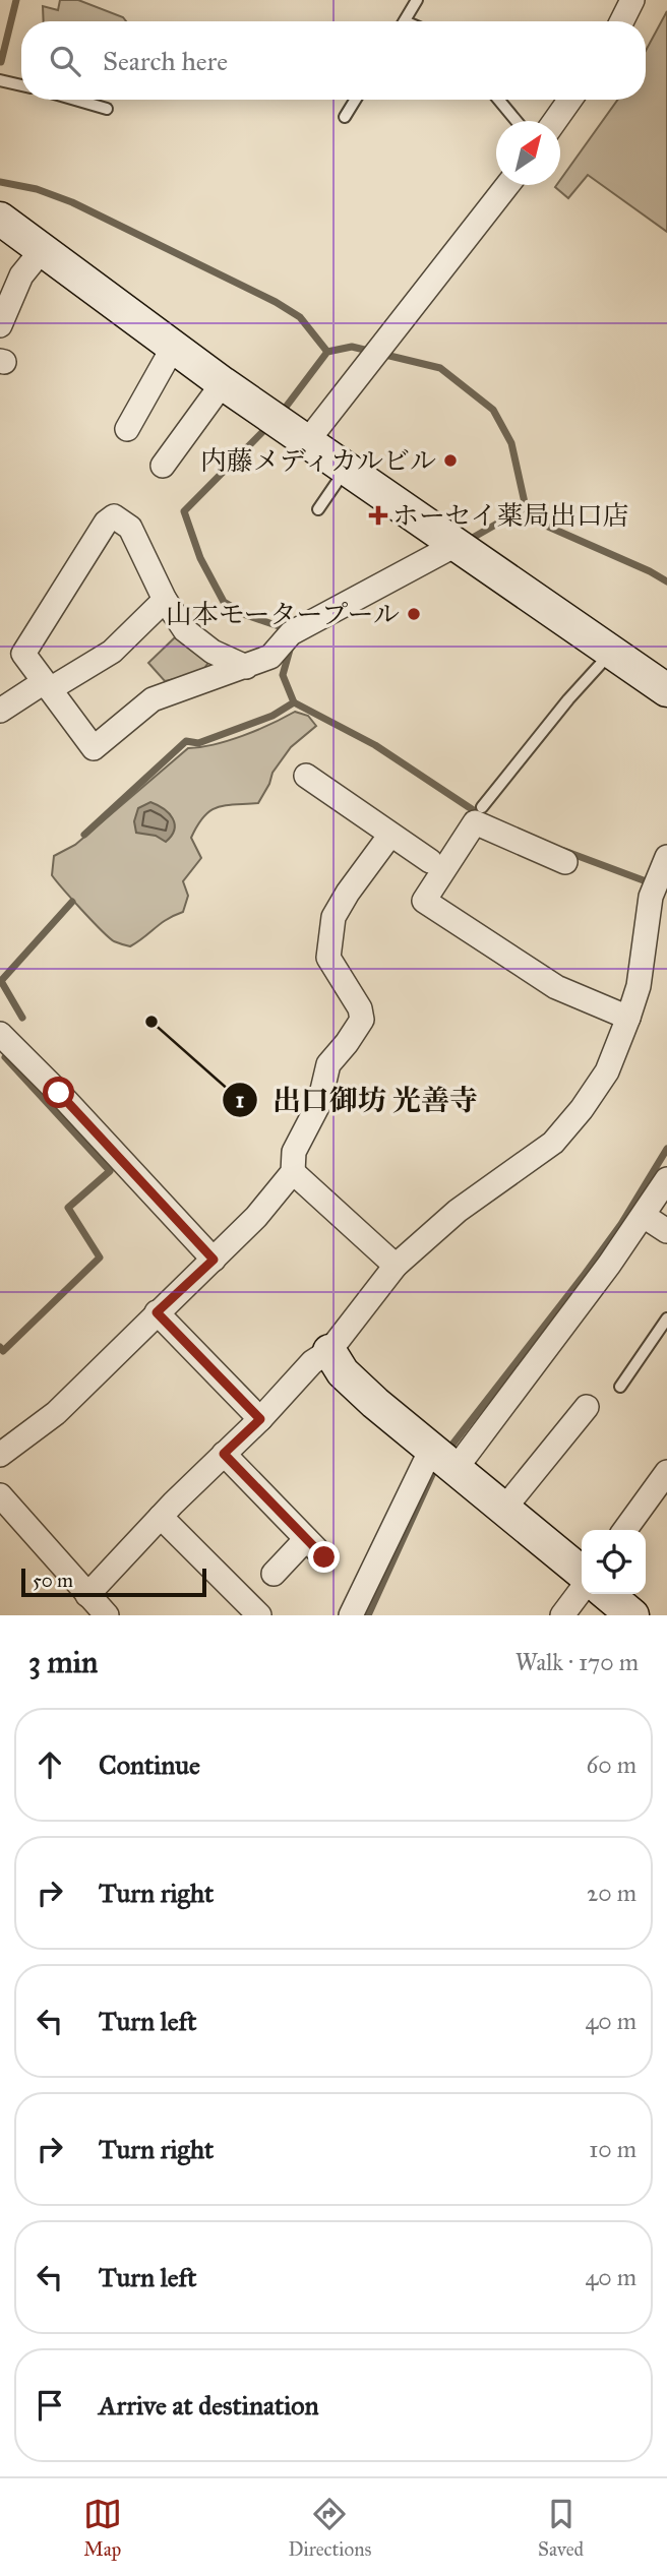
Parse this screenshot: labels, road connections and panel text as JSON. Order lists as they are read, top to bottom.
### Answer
{
  "places": {
    "other": ["内藤メディカルビル", "山本モータープール", "出口御坊 光善寺"],
    "health": ["ホーセイ薬局出口店"]
  },
  "scale_bar": "50 m",
  "north": "top right",
  "page": {
    "search": "Search here",
    "scale": "50 m",
    "heading": ["3 min", "Walk · 170 m"],
    "list": [
      ["Continue", "60 m"],
      ["Turn right", "20 m"],
      ["Turn left", "40 m"],
      ["Turn right", "10 m"],
      ["Turn left", "40 m"],
      "Arrive at destination"
    ],
    "nav": ["Map", "Directions", "Saved"]
  }
}
